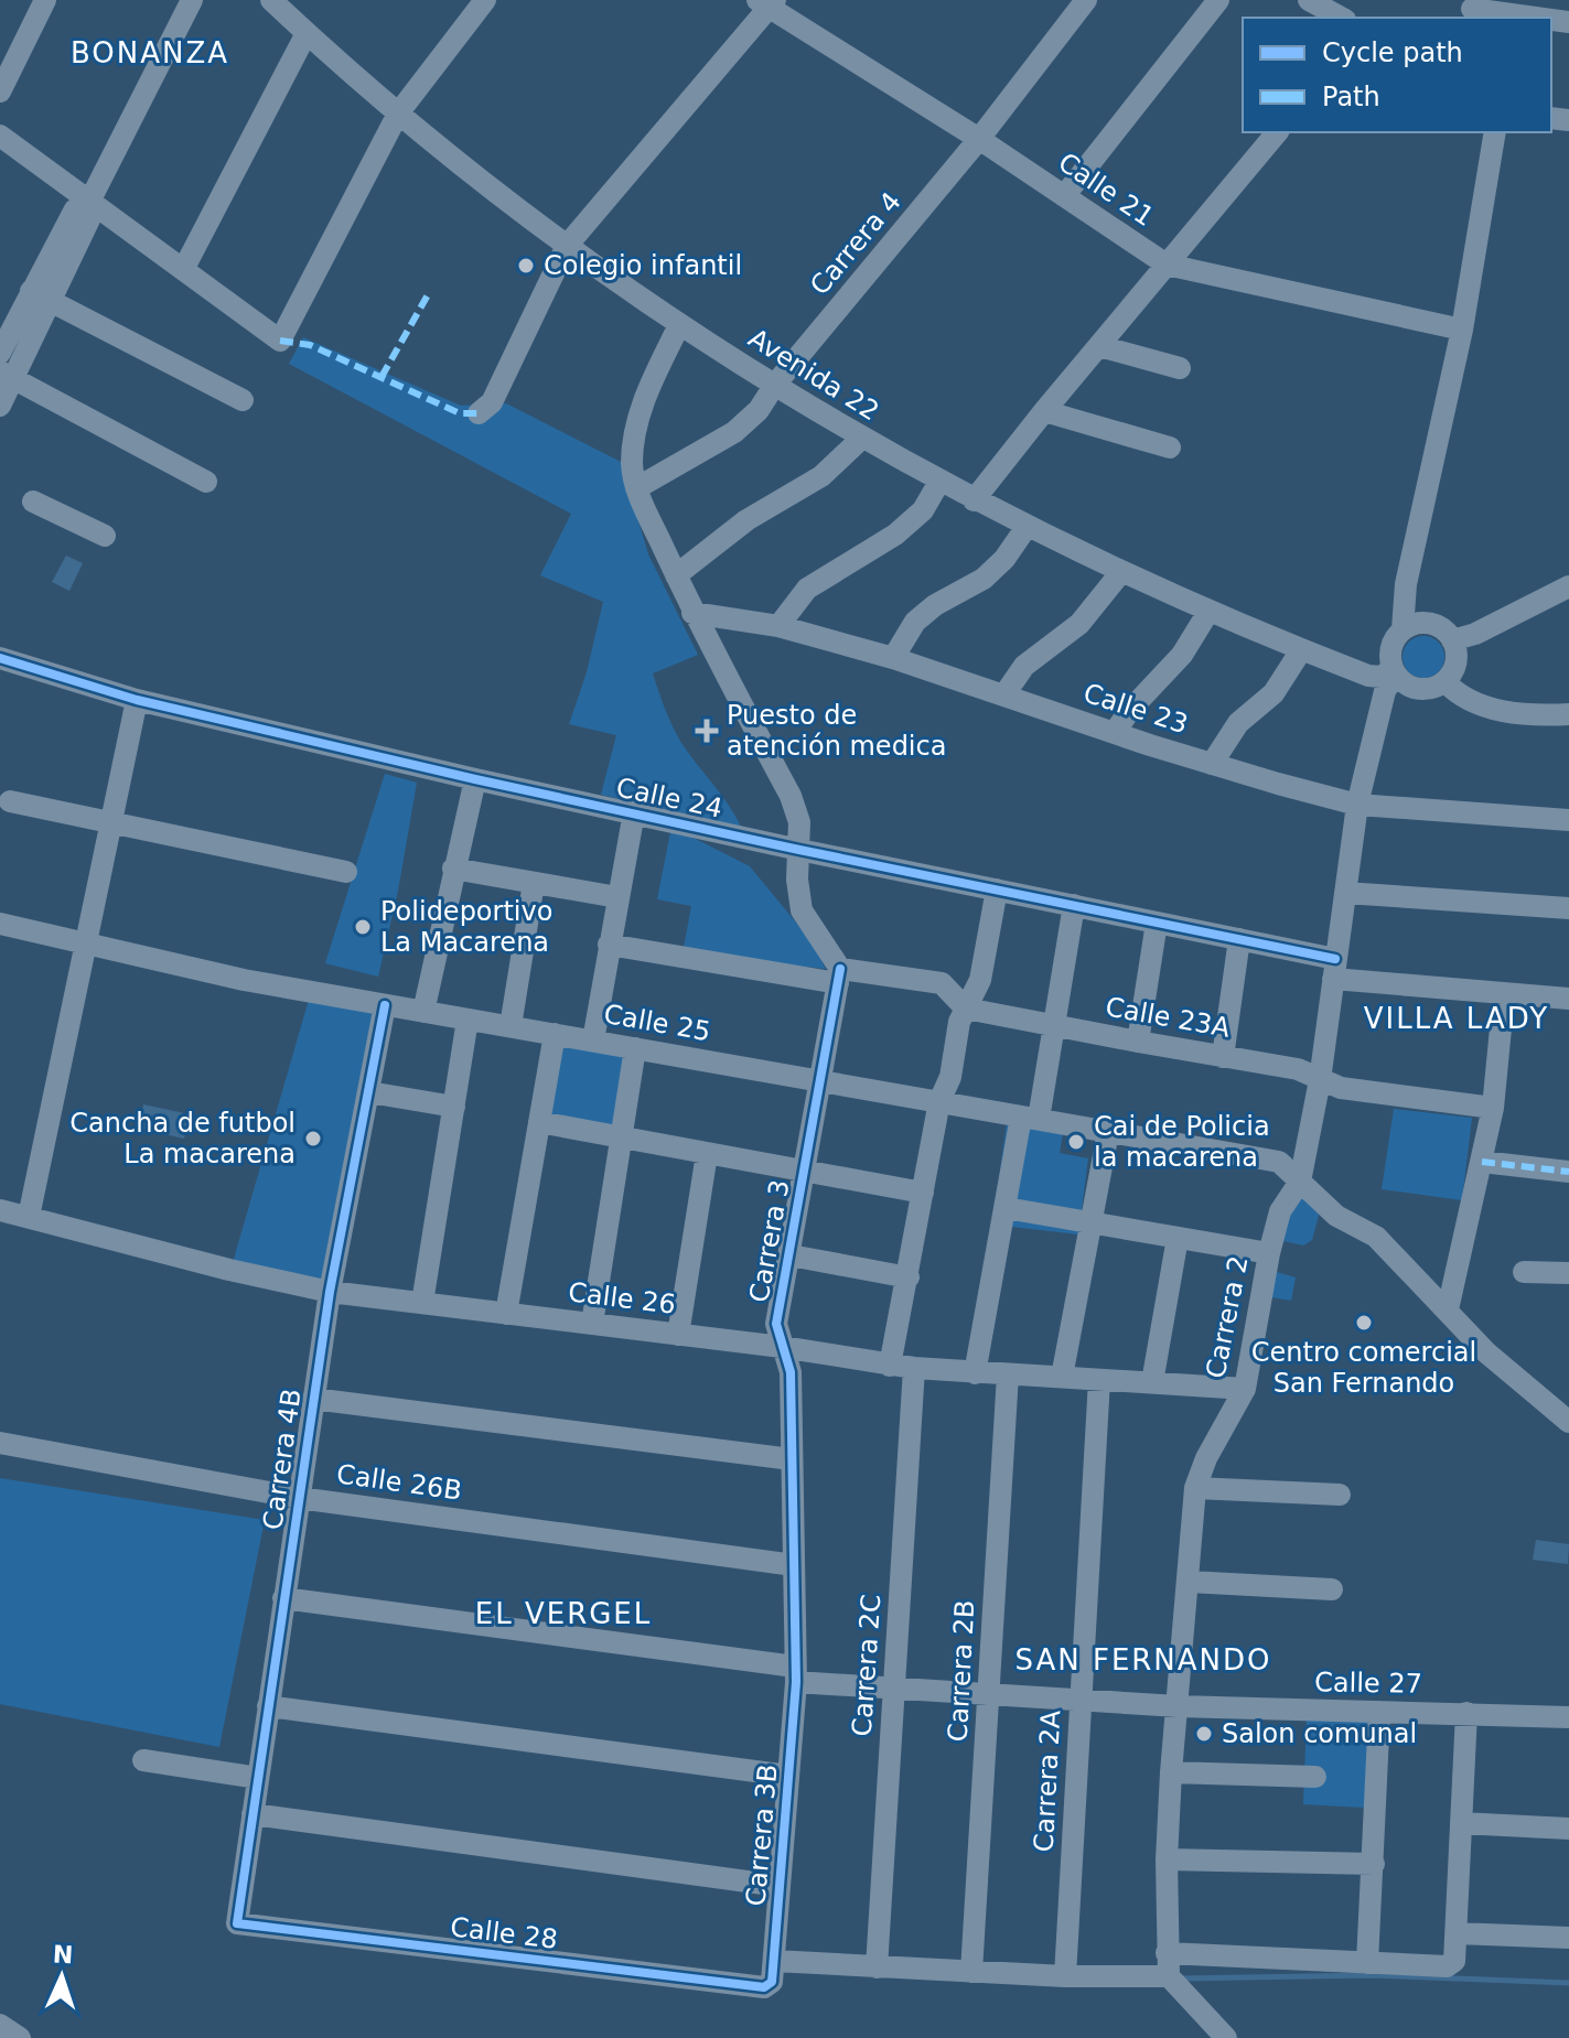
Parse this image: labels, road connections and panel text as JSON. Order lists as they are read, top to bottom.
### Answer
{
  "streets": {
    "street": [
      "Calle 21",
      "Carrera 4",
      "Avenida 22",
      "Calle 23",
      "Calle 24",
      "Calle 23A",
      "Calle 25",
      "Carrera 3",
      "Calle 26",
      "Carrera 2",
      "Carrera 4B",
      "Calle 26B",
      "Carrera 2C",
      "Carrera 2B",
      "Calle 27",
      "Carrera 2A",
      "Carrera 3B",
      "Calle 28"
    ]
  },
  "crossings": [
    ["Calle 21", "Carrera 4"],
    ["Carrera 4", "Avenida 22"],
    ["Avenida 22", "Carrera 2"],
    ["Calle 23", "Carrera 2"],
    ["Calle 24", "Carrera 2"],
    ["Calle 23A", "Carrera 3"],
    ["Calle 23A", "Carrera 2"],
    ["Calle 25", "Carrera 3"],
    ["Calle 25", "Carrera 2"],
    ["Calle 25", "Carrera 4B"],
    ["Carrera 3", "Calle 26"],
    ["Carrera 3", "Calle 26B"],
    ["Carrera 3", "Calle 27"],
    ["Carrera 3", "Carrera 3B"],
    ["Calle 26", "Carrera 2"],
    ["Calle 26", "Carrera 4B"],
    ["Calle 26", "Carrera 2C"],
    ["Calle 26", "Carrera 2B"],
    ["Calle 26", "Carrera 2A"],
    ["Carrera 2", "Calle 27"],
    ["Carrera 4B", "Calle 26B"],
    ["Carrera 4B", "Calle 27"],
    ["Carrera 4B", "Calle 28"],
    ["Carrera 2C", "Calle 27"],
    ["Carrera 2B", "Calle 27"],
    ["Calle 27", "Carrera 2A"],
    ["Calle 27", "Carrera 3B"],
    ["Carrera 3B", "Calle 28"]
  ],
  "districts": [
    "BONANZA",
    "VILLA LADY",
    "EL VERGEL",
    "SAN FERNANDO"
  ],
  "places": {
    "other": [
      "Colegio infantil",
      "Polideportivo La Macarena",
      "Cancha de futbol La macarena",
      "Cai de Policia la macarena",
      "Centro comercial San Fernando",
      "Salon comunal"
    ],
    "health": ["Puesto de atención medica"]
  },
  "legend": ["Cycle path", "Path"],
  "north": "top"
}
